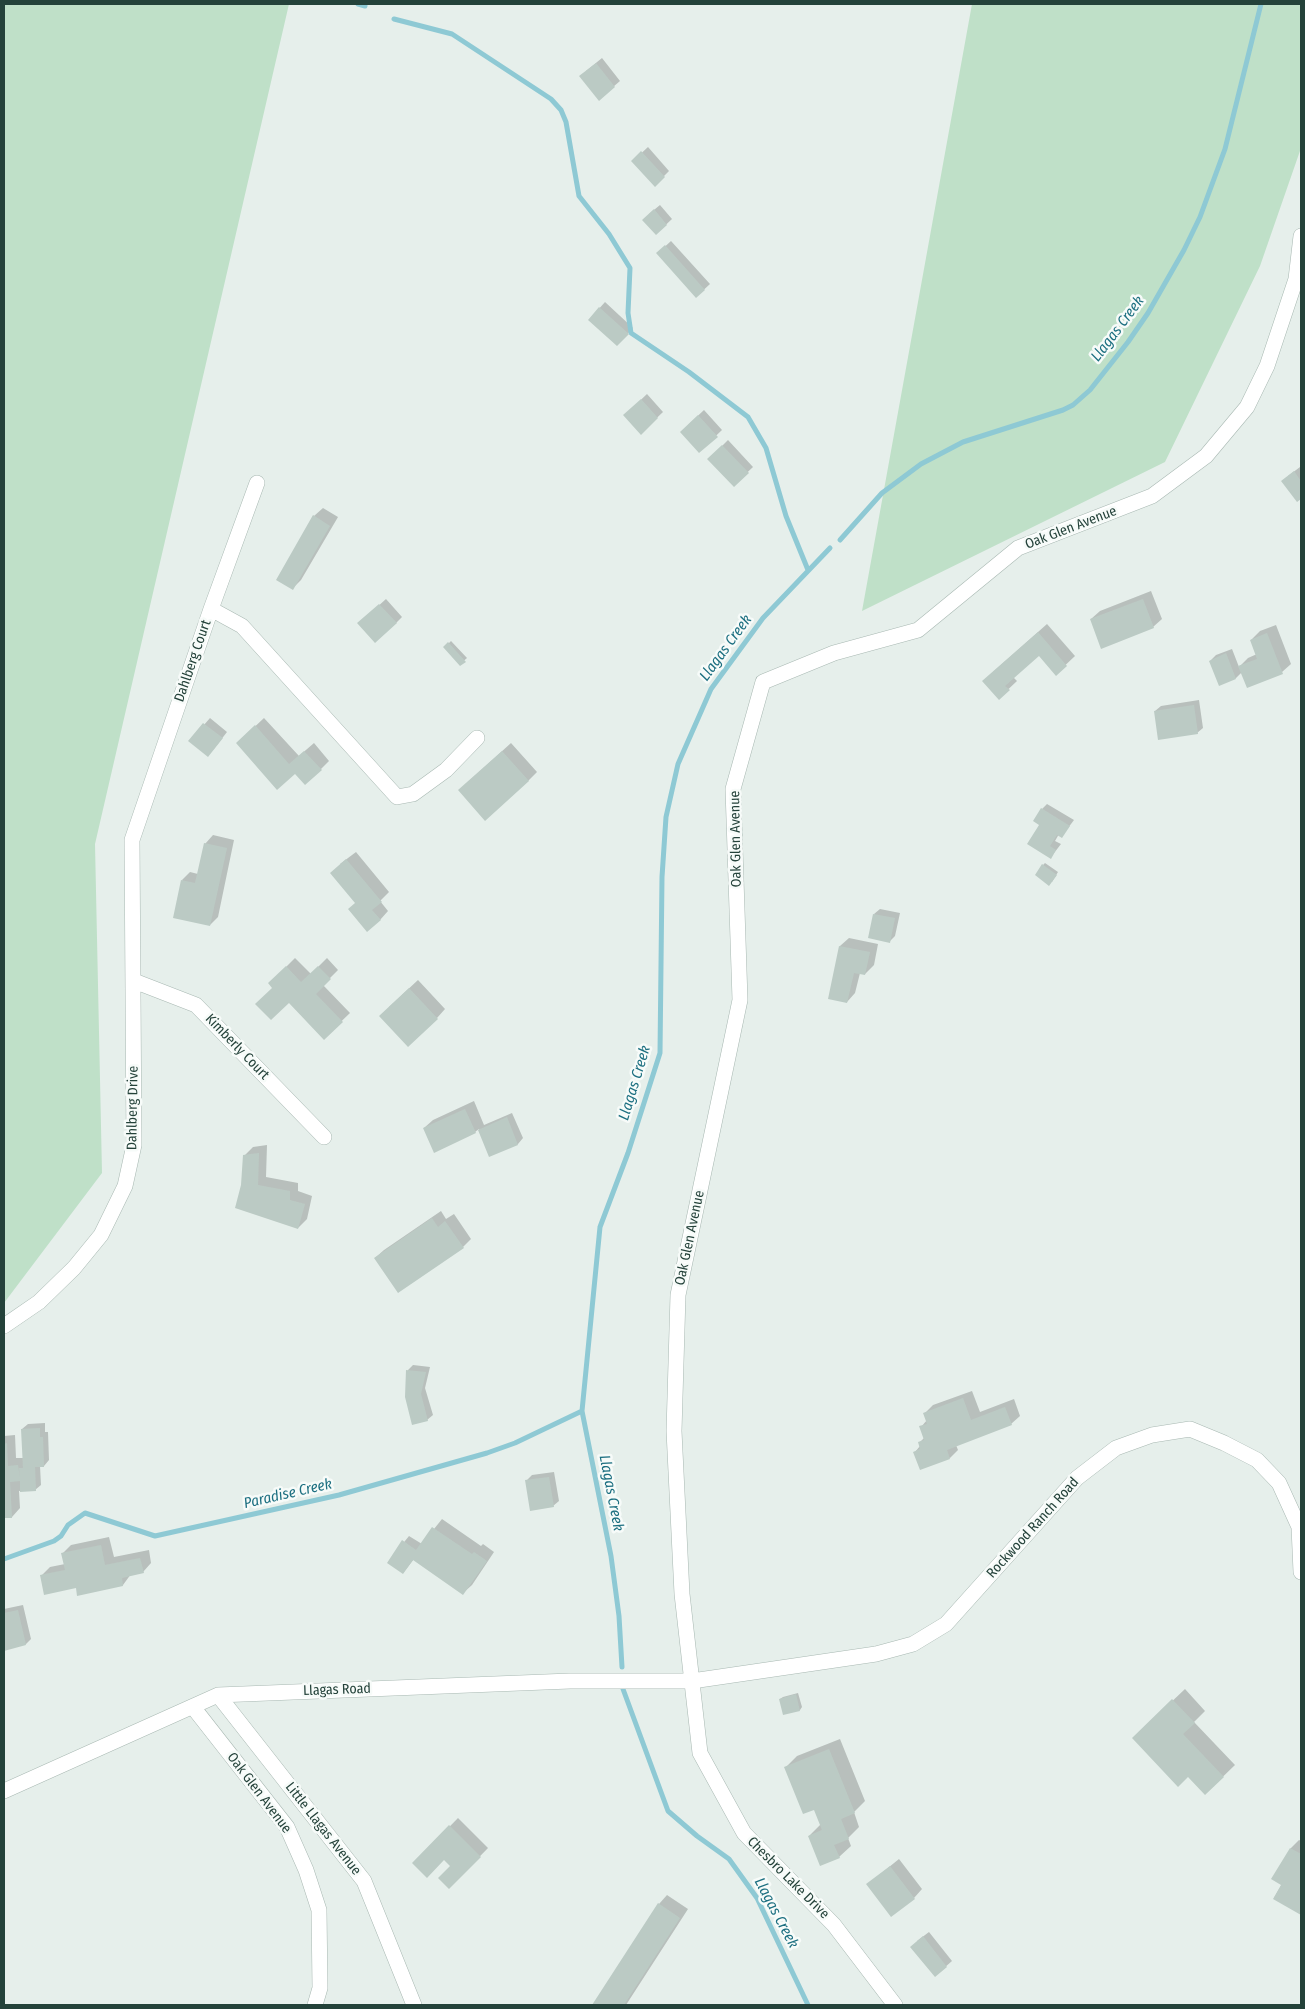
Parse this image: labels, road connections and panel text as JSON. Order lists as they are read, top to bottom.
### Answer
{
  "streets": {
    "street": [
      "Oak Glen Avenue",
      "Dahlberg Court",
      "Kimberly Court",
      "Dahlberg Drive",
      "Rockwood Ranch Road",
      "Llagas Road",
      "Little Llagas Avenue",
      "Chesbro Lake Drive"
    ]
  },
  "crossings": [
    ["Oak Glen Avenue", "Rockwood Ranch Road"],
    ["Oak Glen Avenue", "Llagas Road"],
    ["Oak Glen Avenue", "Chesbro Lake Drive"],
    ["Dahlberg Court", "Dahlberg Drive"],
    ["Kimberly Court", "Dahlberg Drive"],
    ["Rockwood Ranch Road", "Llagas Road"],
    ["Rockwood Ranch Road", "Chesbro Lake Drive"],
    ["Llagas Road", "Little Llagas Avenue"],
    ["Llagas Road", "Chesbro Lake Drive"]
  ],
  "water": ["Llagas Creek", "Paradise Creek"]
}
